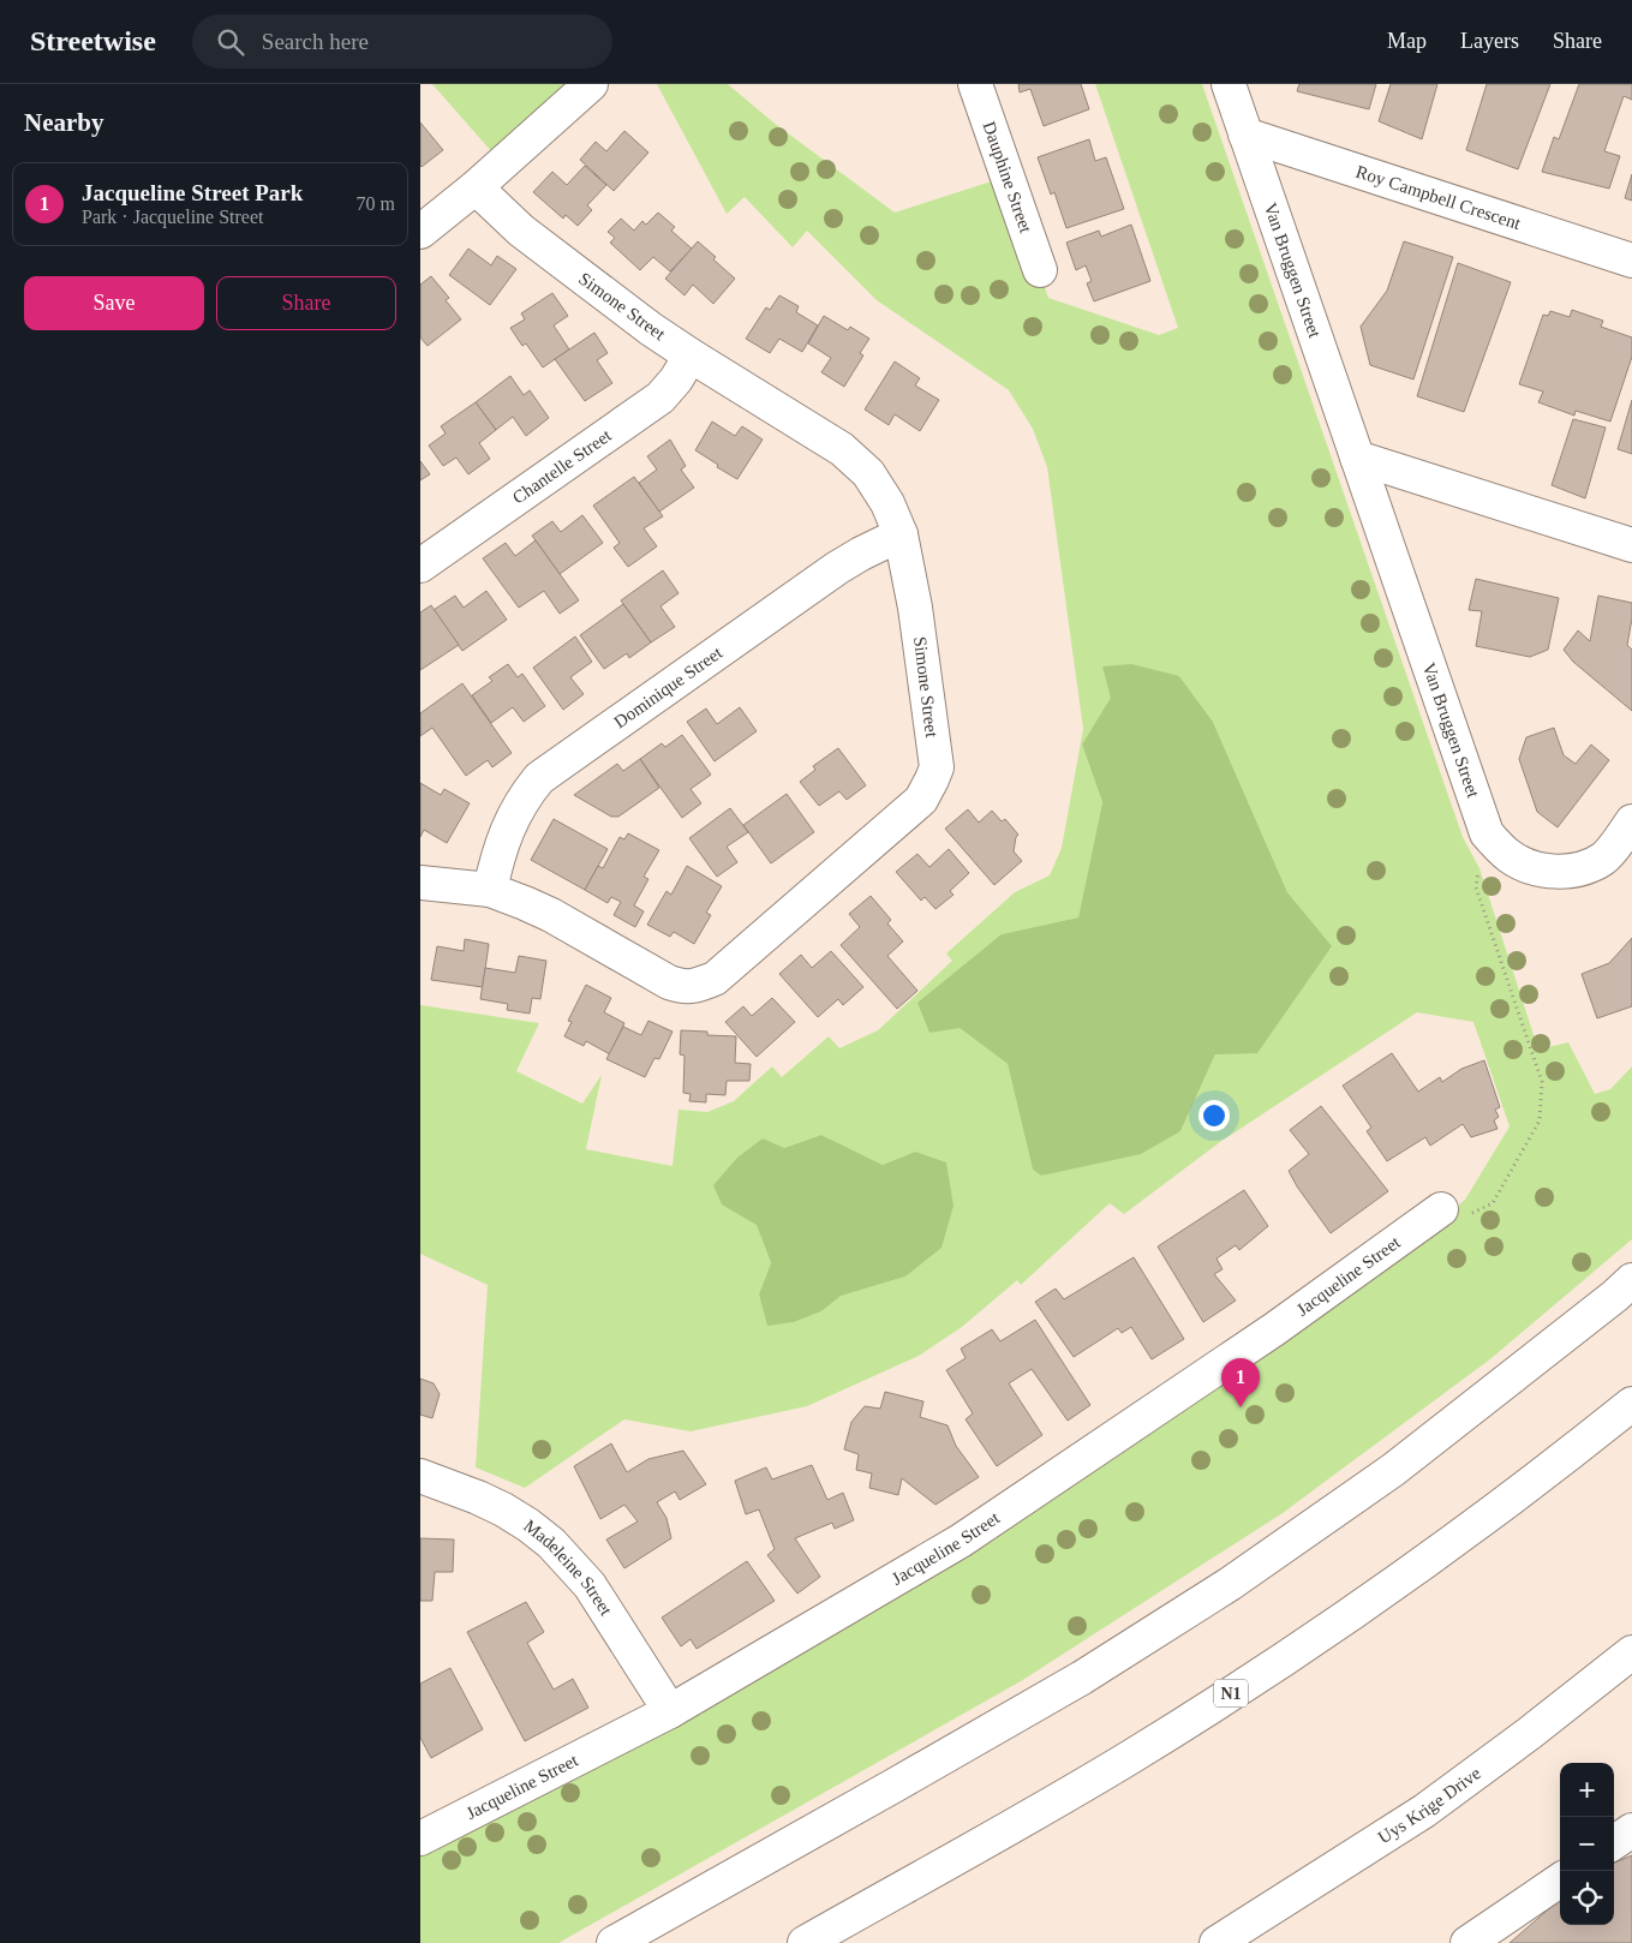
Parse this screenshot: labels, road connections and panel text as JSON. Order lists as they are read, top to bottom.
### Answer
{
  "streets": {
    "main road": [
      "Dauphine Street",
      "Roy Campbell Crescent",
      "Van Bruggen Street",
      "Simone Street",
      "Chantelle Street",
      "Dominique Street",
      "Jacqueline Street",
      "Madeleine Street",
      "N1",
      "Uys Krige Drive"
    ]
  },
  "crossings": [
    ["Roy Campbell Crescent", "Van Bruggen Street"],
    ["Simone Street", "Chantelle Street"],
    ["Simone Street", "Dominique Street"],
    ["Jacqueline Street", "Madeleine Street"]
  ],
  "page": {
    "header": "Streetwise",
    "search": "Search here",
    "nav": ["Map", "Layers", "Share"],
    "heading": "Nearby",
    "list": [
      {
        "mark": "1",
        "name": "Jacqueline Street Park",
        "note": "Park · Jacqueline Street",
        "value": "70 m"
      }
    ],
    "buttons": ["Save", "Share"],
    "pins": "1",
    "map_buttons": ["+", "−"]
  }
}
